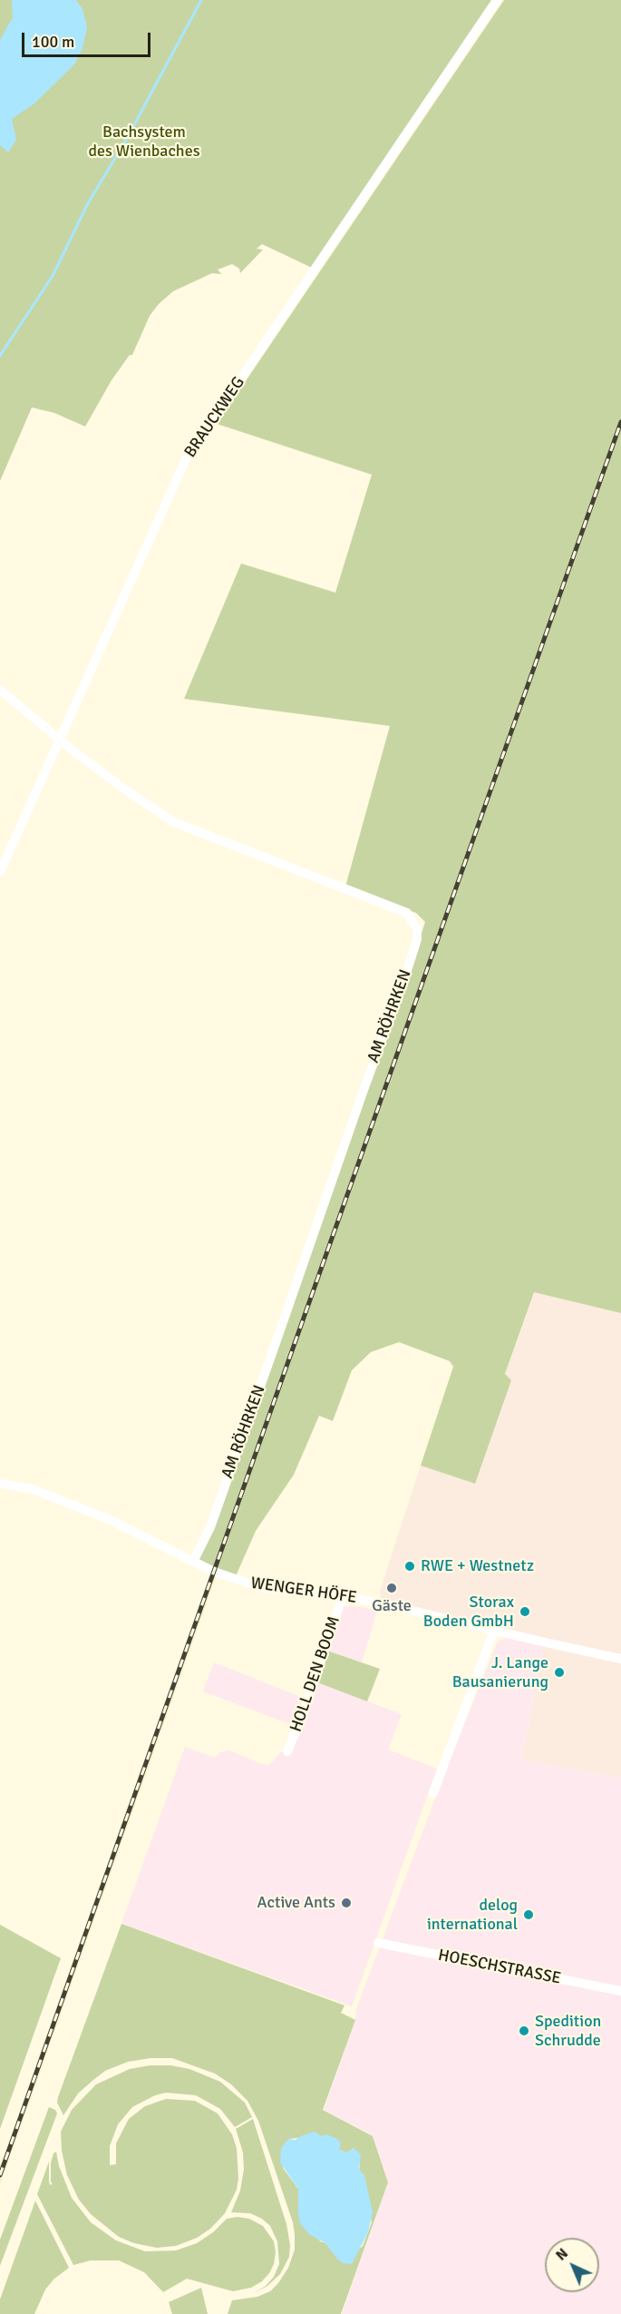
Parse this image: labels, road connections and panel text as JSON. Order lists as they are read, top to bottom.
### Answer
{
  "streets": {
    "street": [
      "BRAUCKWEG",
      "AM RÖHRKEN",
      "WENGER HÖFE",
      "HOLL DEN BOOM",
      "HOESCHSTRASSE"
    ]
  },
  "crossings": [
    ["BRAUCKWEG", "AM RÖHRKEN"],
    ["AM RÖHRKEN", "WENGER HÖFE"],
    ["WENGER HÖFE", "HOLL DEN BOOM"]
  ],
  "parks": ["Bachsystem des Wienbaches"],
  "places": [
    "RWE + Westnetz",
    "Gäste",
    "Storax Boden GmbH",
    "J. Lange Bausanierung",
    "Active Ants",
    "delog international",
    "Spedition Schrudde"
  ],
  "scale_bar": "100 m",
  "north": "top left"
}
